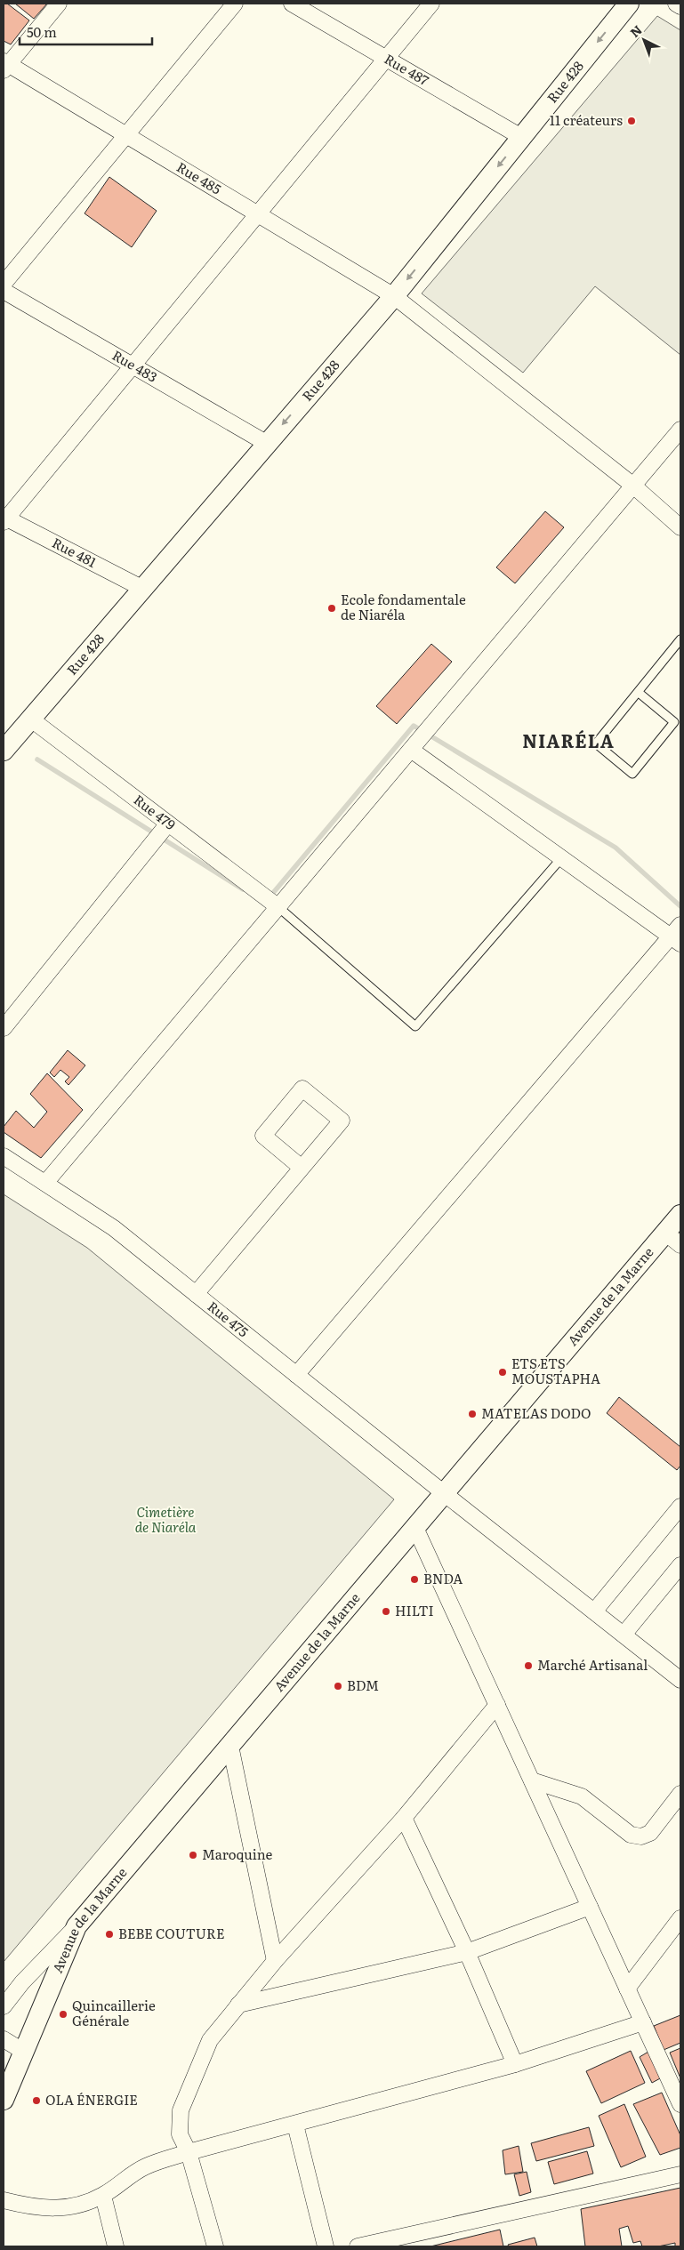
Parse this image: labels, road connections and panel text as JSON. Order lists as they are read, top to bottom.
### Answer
{
  "streets": {
    "street": [
      "Rue 487",
      "Rue 428",
      "Rue 485",
      "Rue 483",
      "Rue 481",
      "Rue 479",
      "Avenue de la Marne",
      "Rue 475"
    ]
  },
  "crossings": [
    ["Rue 487", "Rue 428"],
    ["Rue 428", "Rue 485"],
    ["Rue 428", "Rue 483"],
    ["Rue 428", "Rue 481"],
    ["Rue 428", "Rue 479"],
    ["Avenue de la Marne", "Rue 475"]
  ],
  "districts": ["NIARÉLA"],
  "parks": ["Cimetière de Niaréla"],
  "places": [
    "11 créateurs",
    "Ecole fondamentale de Niaréla",
    "ETS ETS MOUSTAPHA",
    "MATELAS DODO",
    "BNDA",
    "HILTI",
    "Marché Artisanal",
    "BDM",
    "Maroquine",
    "BEBE COUTURE",
    "Quincaillerie Générale",
    "OLA ÉNERGIE"
  ],
  "scale_bar": "50 m",
  "north": "top left"
}
